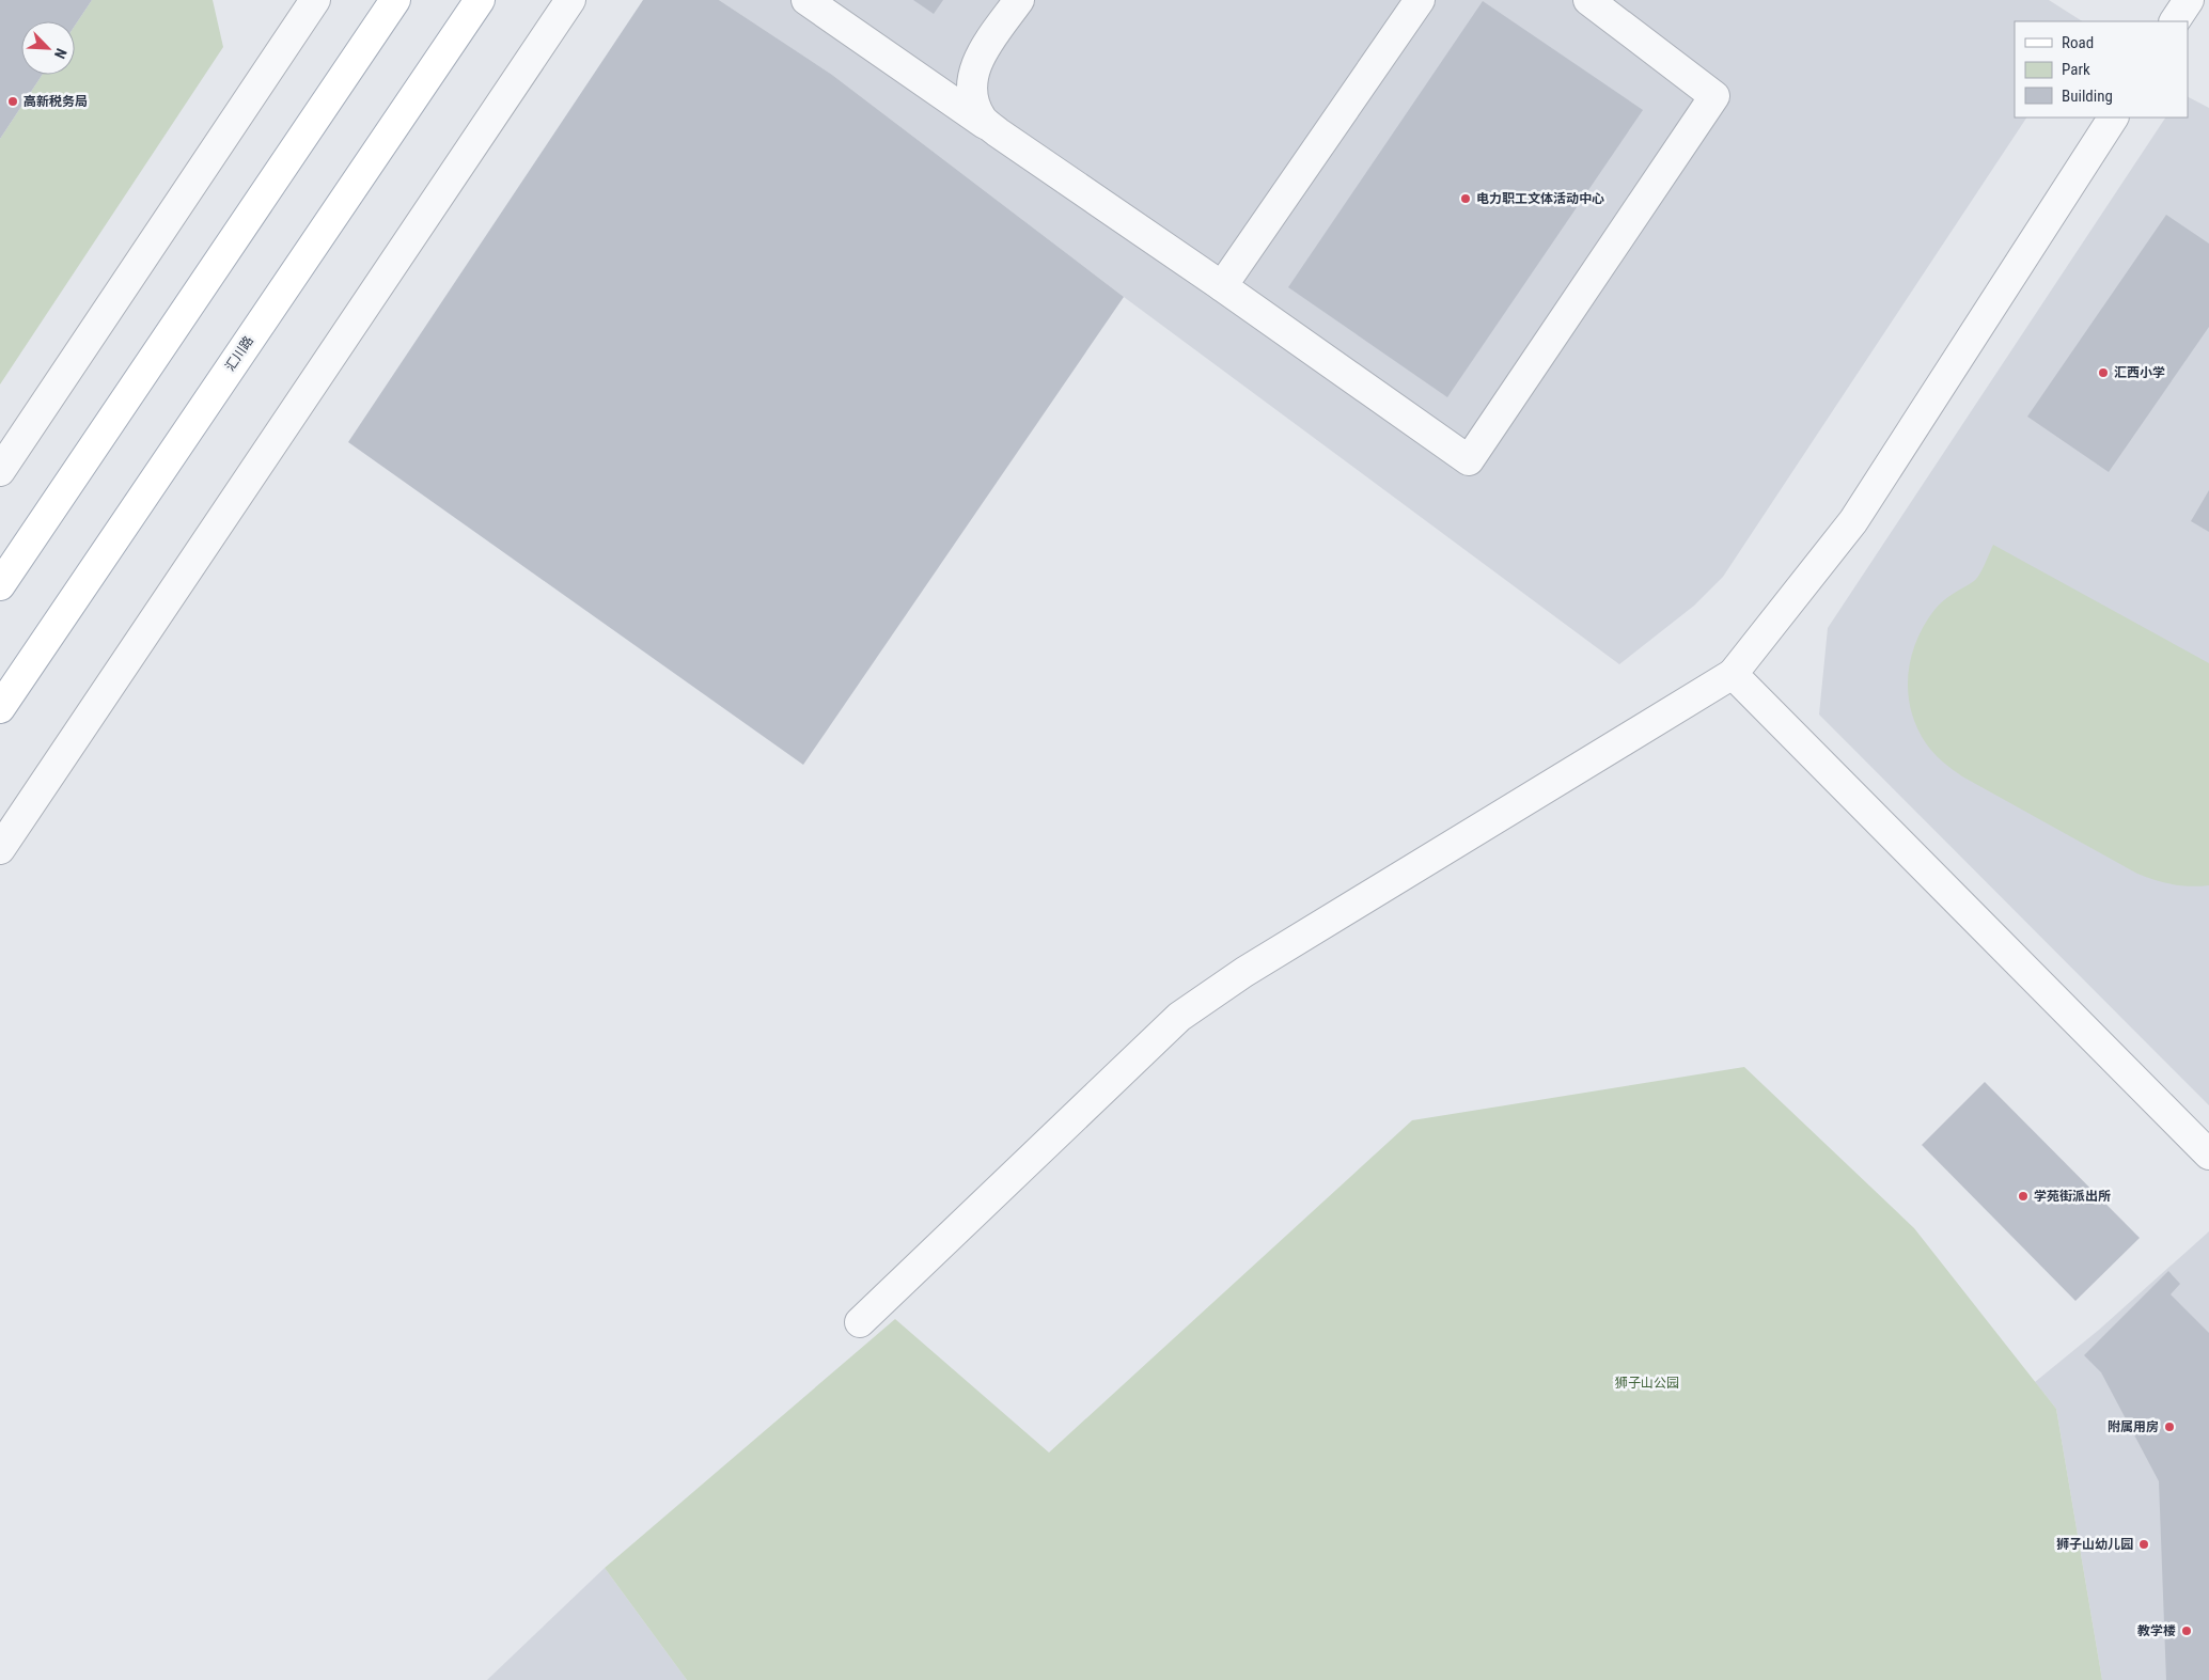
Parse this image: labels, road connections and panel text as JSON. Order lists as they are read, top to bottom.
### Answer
{
  "streets": {
    "main road": ["汇川路"]
  },
  "parks": ["狮子山公园"],
  "places": [
    "高新税务局",
    "电力职工文体活动中心",
    "汇西小学",
    "学苑街派出所",
    "附属用房",
    "狮子山幼儿园",
    "教学楼"
  ],
  "legend": ["Road", "Park", "Building"],
  "north": "bottom right"
}
